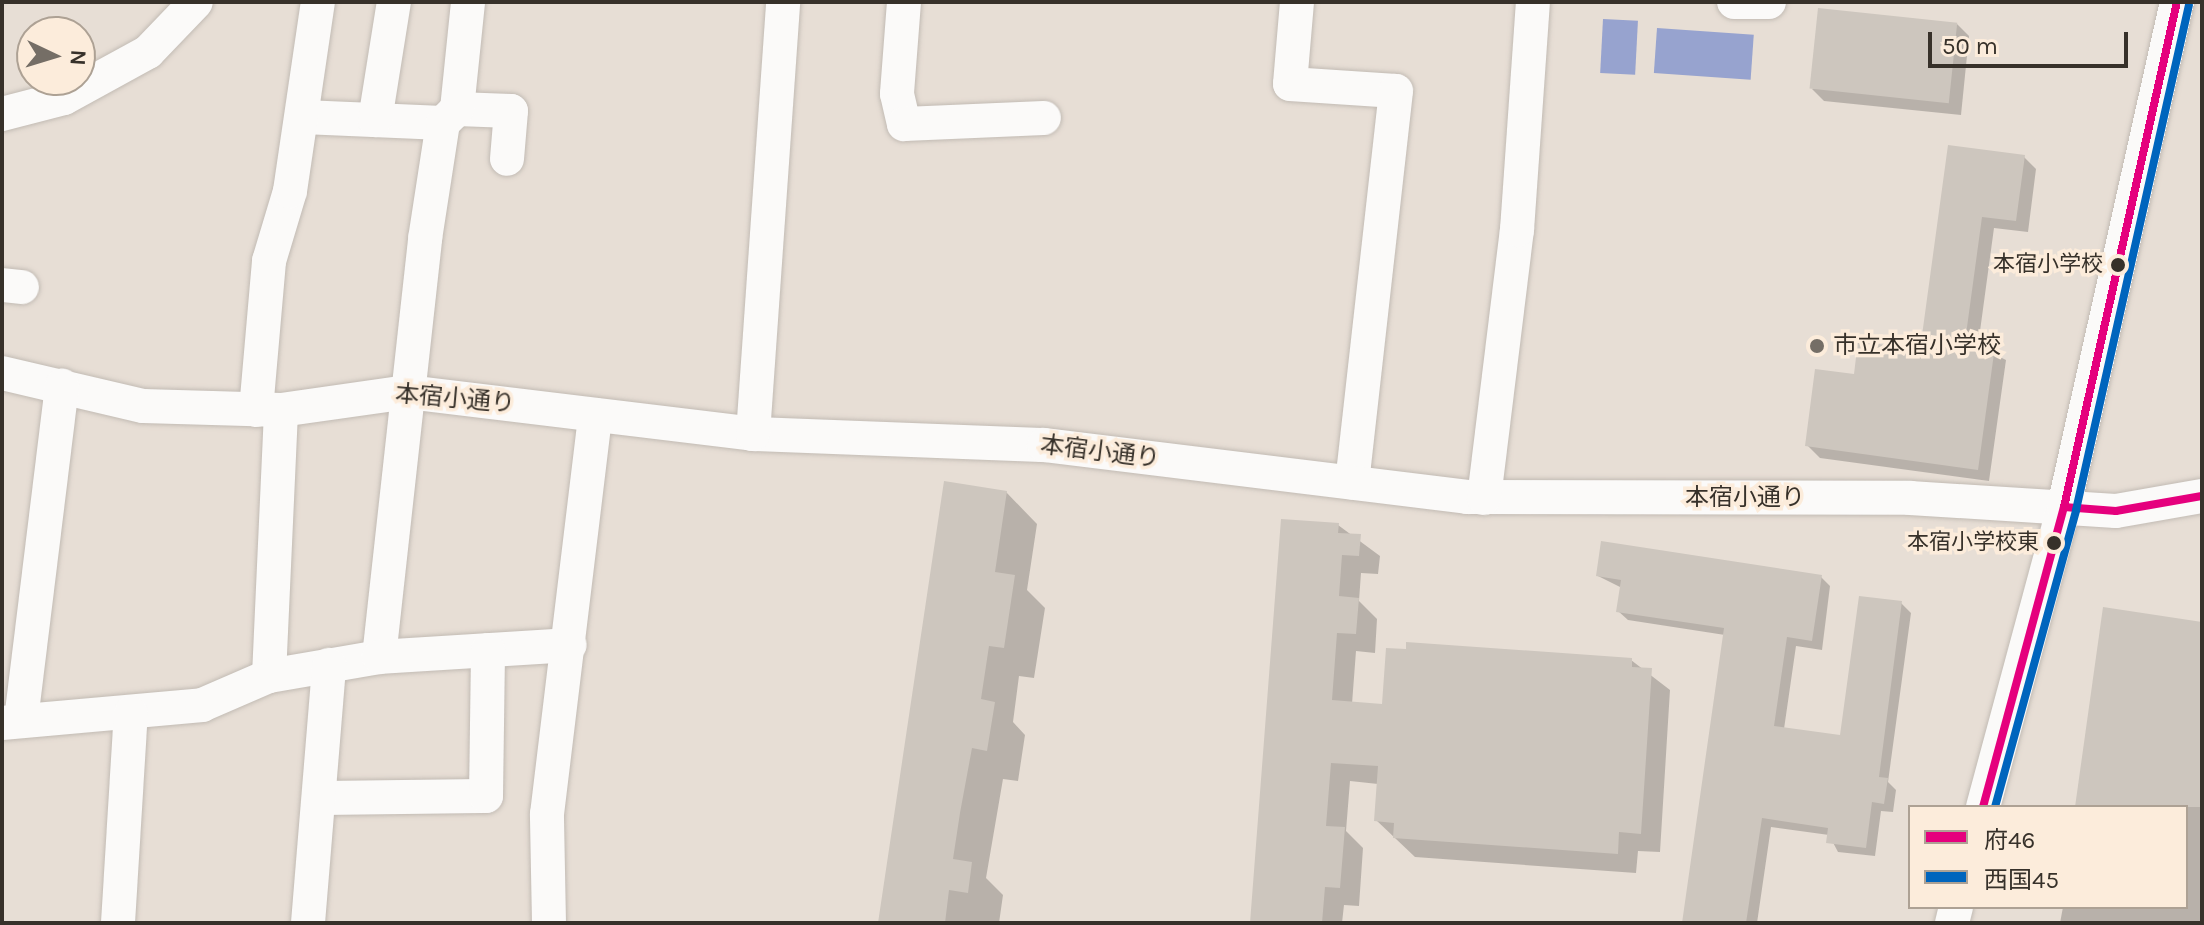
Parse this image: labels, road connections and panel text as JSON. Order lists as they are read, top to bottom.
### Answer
{
  "streets": {
    "street": ["本宿小通り"]
  },
  "places": ["本宿小学校", "市立本宿小学校", "本宿小学校東"],
  "lines": ["transit line 府46", "transit line 西国45"],
  "legend": ["府46", "西国45"],
  "scale_bar": "50 m",
  "north": "right"
}
